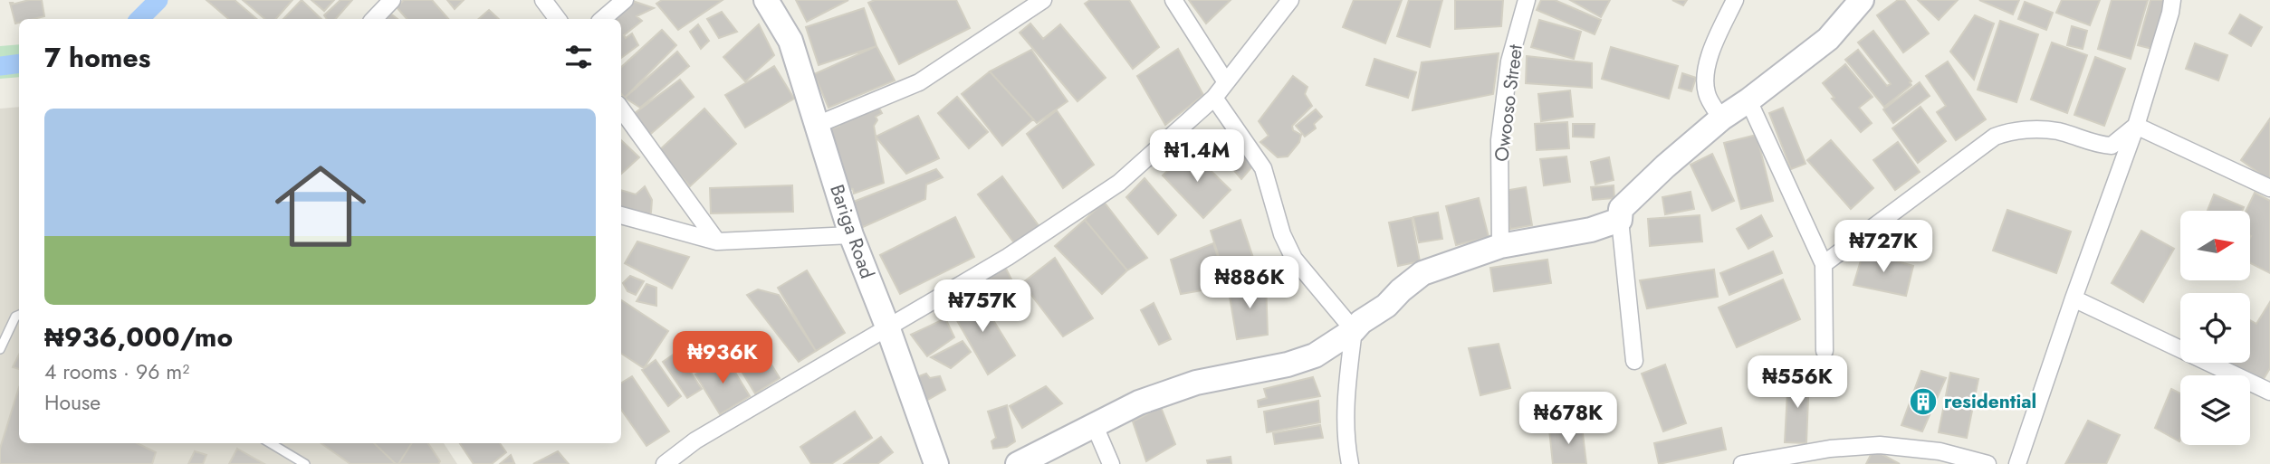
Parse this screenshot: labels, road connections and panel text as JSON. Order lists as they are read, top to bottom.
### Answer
{
  "streets": {
    "street": ["Owooso Street", "Bariga Road"]
  },
  "places": {
    "building": ["residential"]
  },
  "north": "right",
  "page": {
    "heading": "7 homes",
    "list": [
      {
        "name": "₦936,000/mo",
        "note": "4 rooms · 96 m² · House"
      }
    ],
    "price": [
      "₦1.4M",
      "₦727K",
      "₦886K",
      "₦757K",
      "₦936K",
      "₦556K",
      "₦678K"
    ]
  }
}
